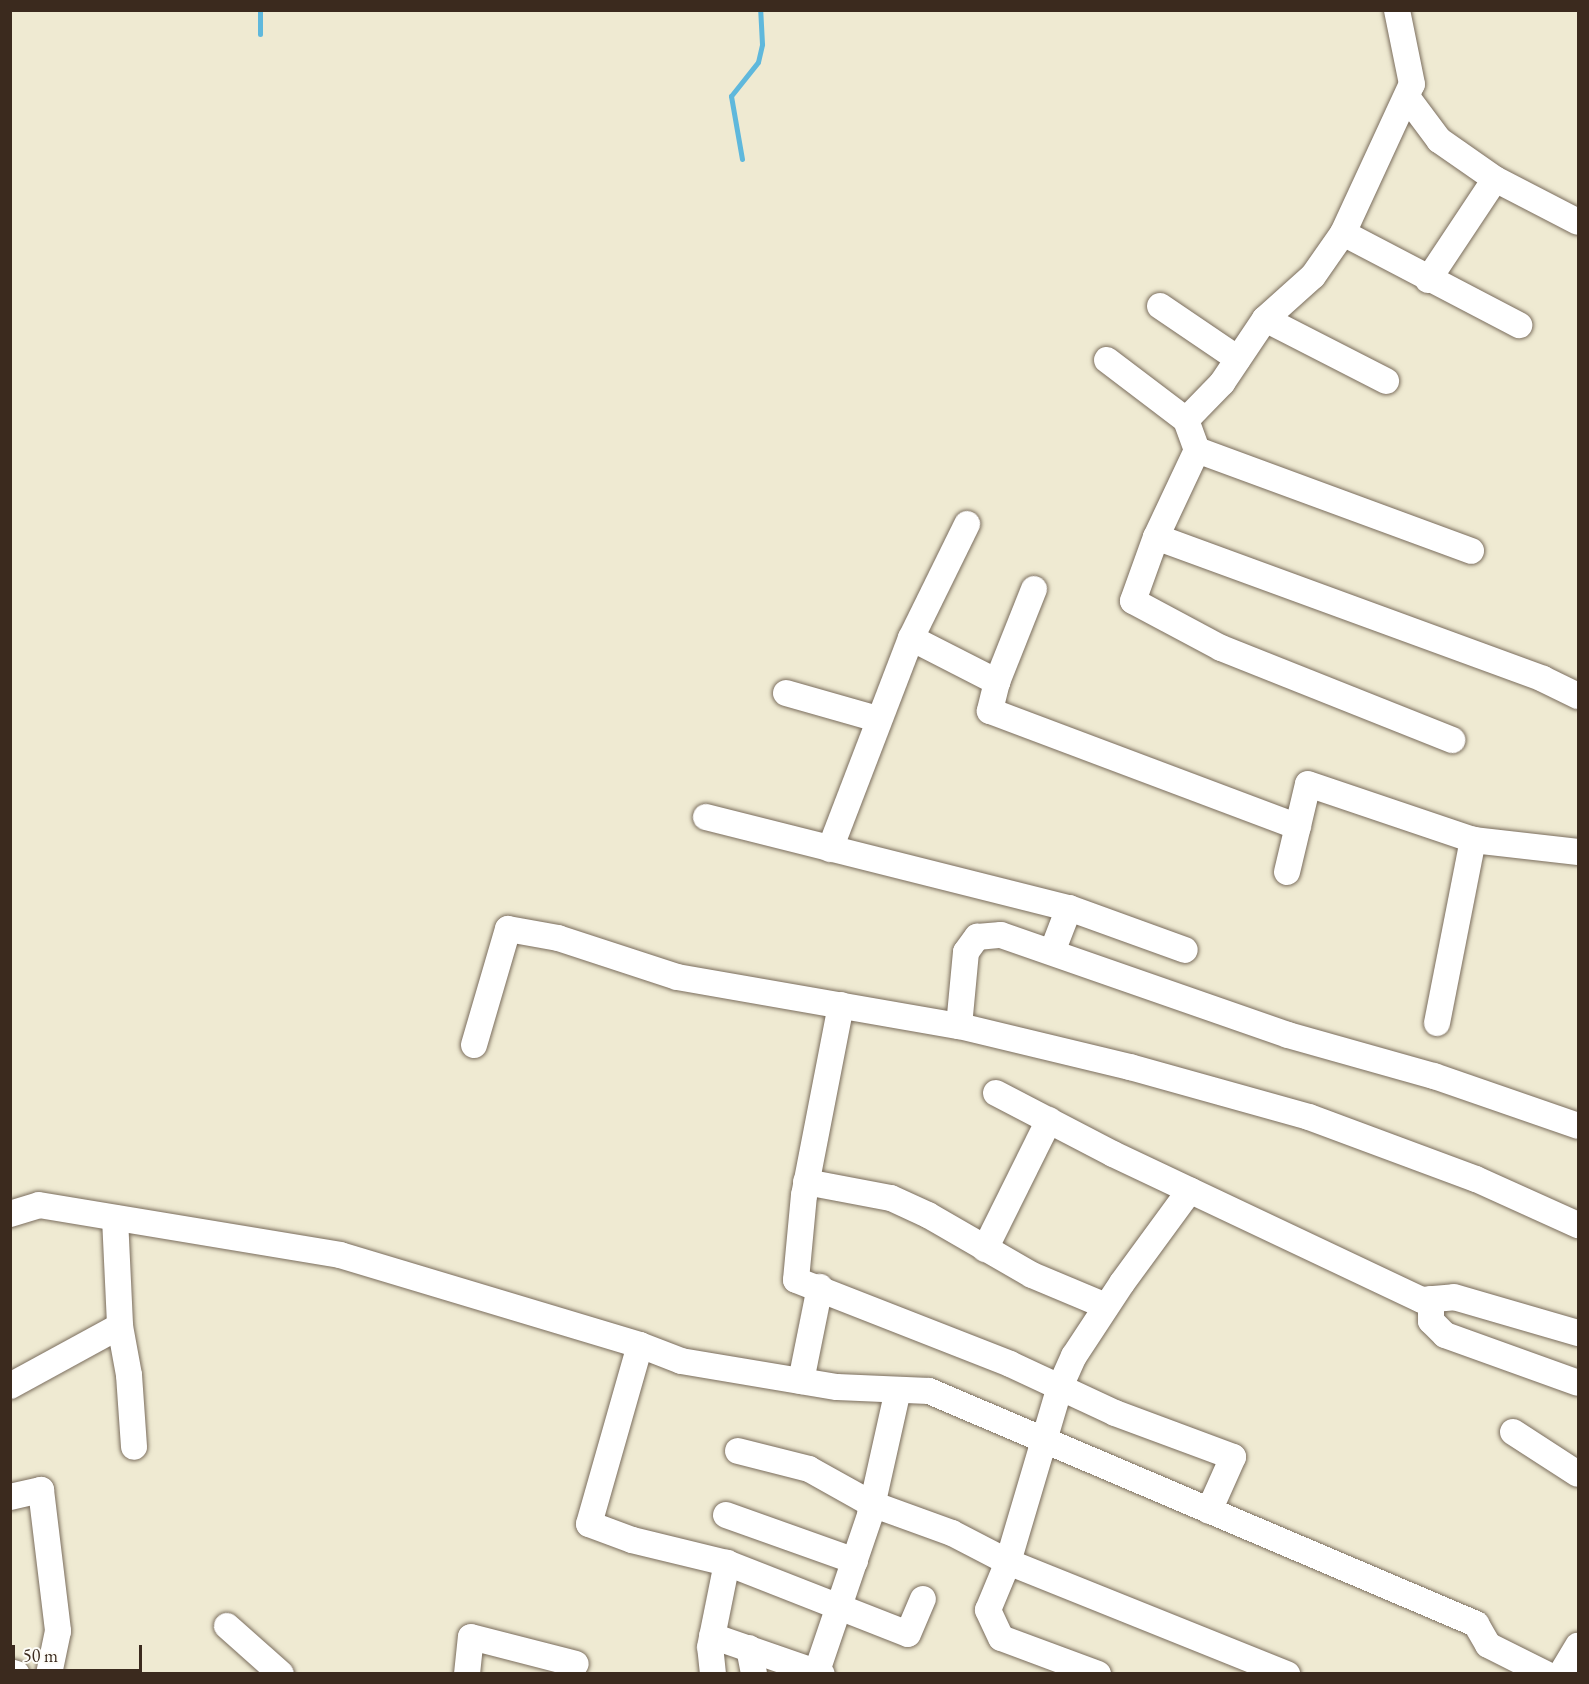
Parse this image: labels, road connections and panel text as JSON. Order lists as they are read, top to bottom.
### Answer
{
  "scale_bar": "50 m"
}
